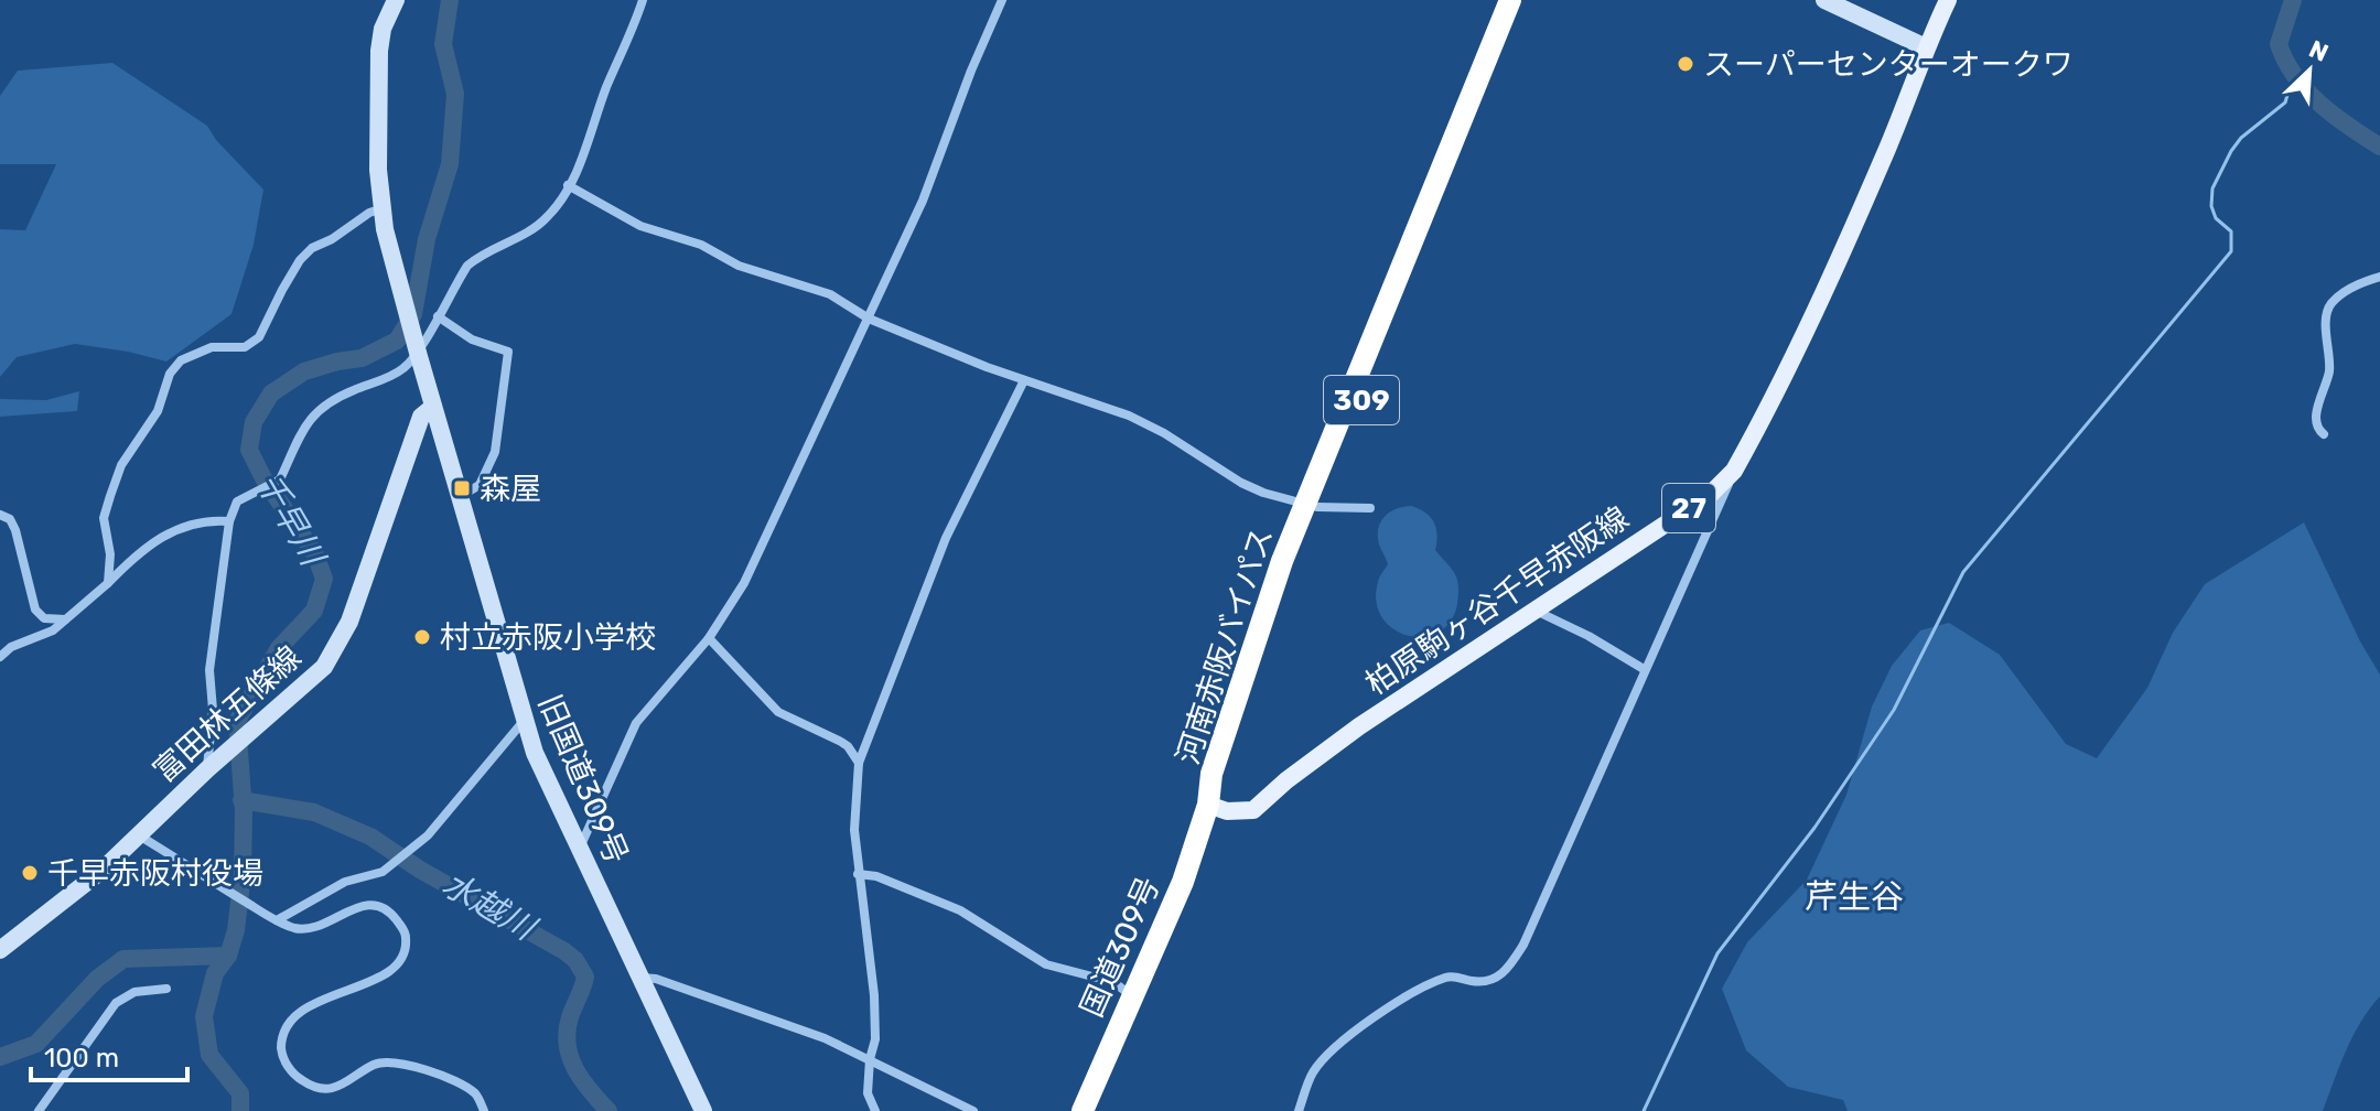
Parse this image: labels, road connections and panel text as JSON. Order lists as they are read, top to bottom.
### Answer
{
  "streets": {
    "highway": ["309", "河南赤阪バイパス", "国道309号"],
    "main road": [
      "27",
      "柏原駒ヶ谷千早赤阪線",
      "富田林五條線",
      "旧国道309号"
    ]
  },
  "crossings": [
    ["柏原駒ヶ谷千早赤阪線", "河南赤阪バイパス"],
    ["柏原駒ヶ谷千早赤阪線", "国道309号"],
    ["河南赤阪バイパス", "国道309号"],
    ["富田林五條線", "旧国道309号"]
  ],
  "districts": ["芹生谷"],
  "water": ["千早川", "水越川"],
  "places": {
    "other": ["スーパーセンターオークワ", "村立赤阪小学校", "千早赤阪村役場"],
    "transit": ["森屋"]
  },
  "scale_bar": "100 m",
  "north": "top right"
}
